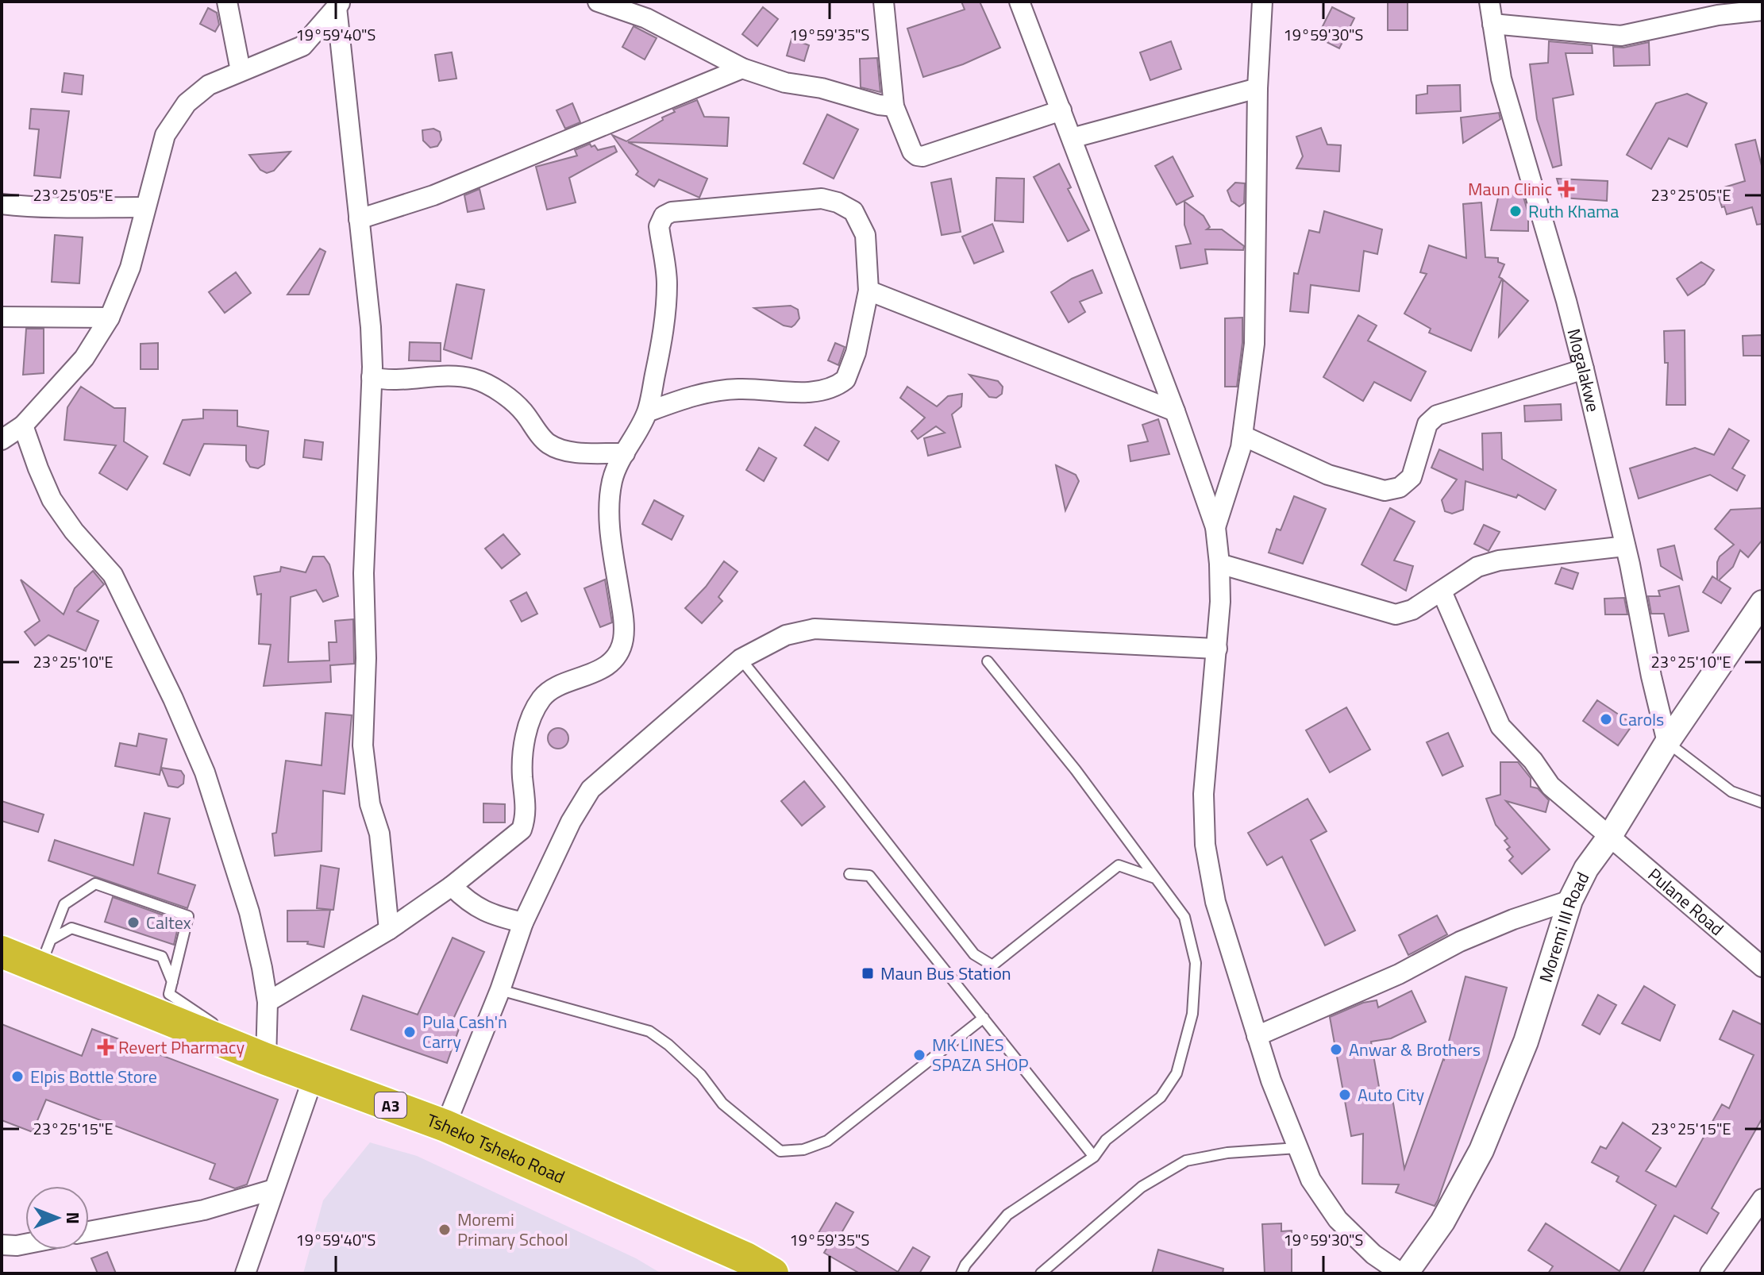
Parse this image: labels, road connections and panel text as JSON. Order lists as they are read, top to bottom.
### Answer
{
  "streets": {
    "highway": ["A3", "Tsheko Tsheko Road"],
    "street": ["Mogalakwe", "Pulane Road", "Moremi III Road"]
  },
  "crossings": [
    ["Mogalakwe", "Moremi III Road"],
    ["Pulane Road", "Moremi III Road"]
  ],
  "places": {
    "health": ["Maun Clinic", "Revert Pharmacy"],
    "other": [
      "Ruth Khama",
      "Carols",
      "Caltex",
      "Pula Cash'n Carry",
      "Anwar & Brothers",
      "MK LINES SPAZA SHOP",
      "Elpis Bottle Store",
      "Auto City",
      "Moremi Primary School"
    ],
    "transit": ["Maun Bus Station"]
  },
  "north": "right",
  "coordinates": [
    "19°59'40\"S",
    "19°59'35\"S",
    "19°59'30\"S",
    "23°25'05\"E",
    "23°25'10\"E",
    "23°25'15\"E"
  ]
}
